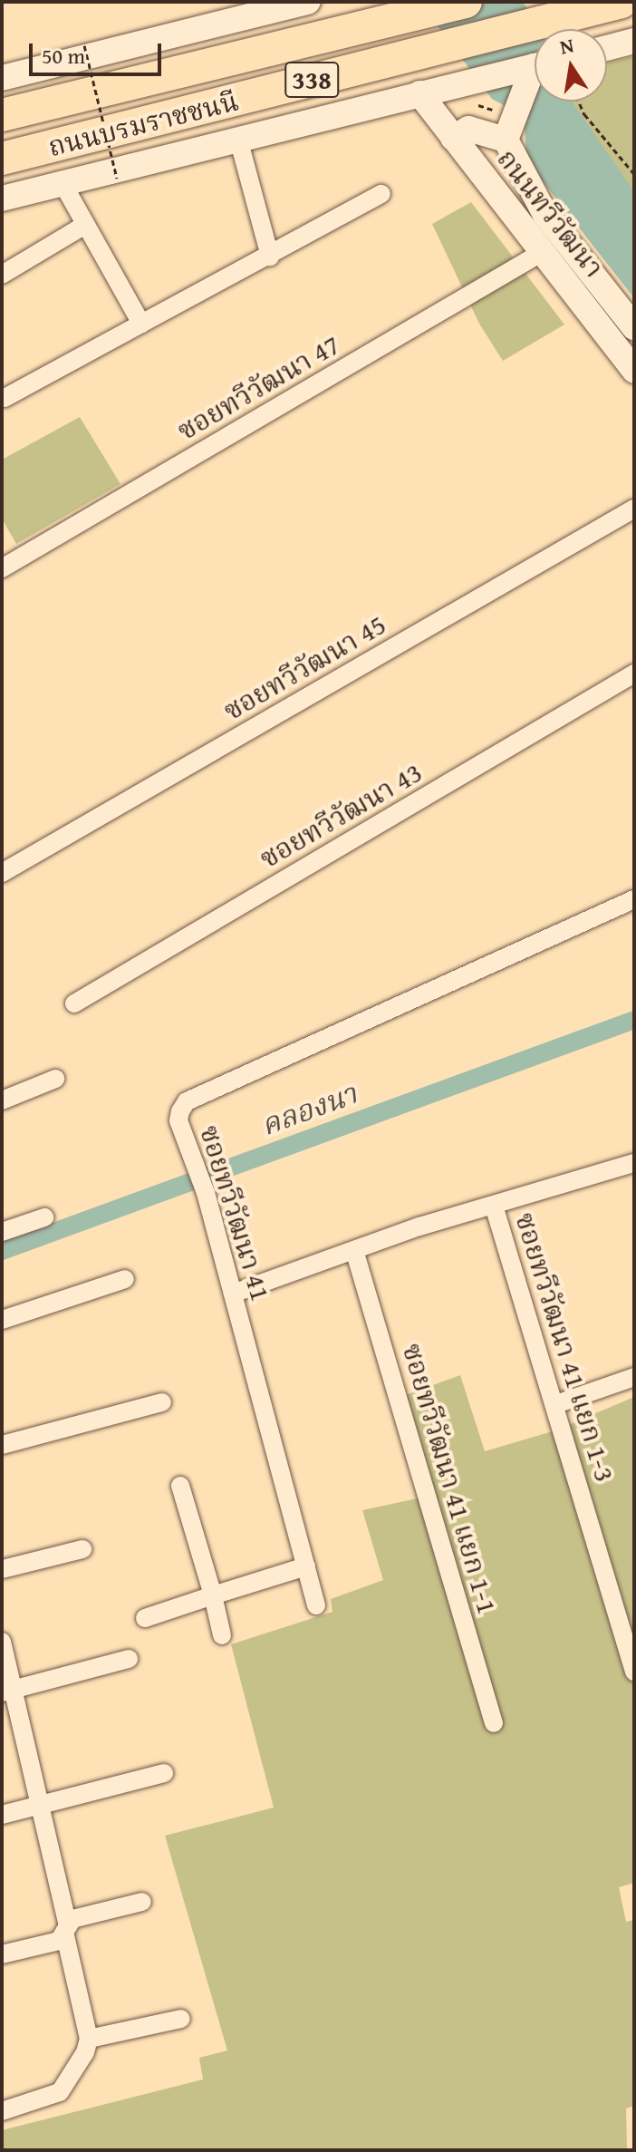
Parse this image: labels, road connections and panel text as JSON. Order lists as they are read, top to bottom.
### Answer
{
  "streets": {
    "highway": ["338", "ถนนบรมราชชนนี"],
    "main road": ["ถนนทวีวัฒนา"],
    "street": [
      "ซอยทวีวัฒนา 47",
      "ซอยทวีวัฒนา 45",
      "ซอยทวีวัฒนา 43",
      "ซอยทวีวัฒนา 41",
      "ซอยทวีวัฒนา 41 แยก 1-3",
      "ซอยทวีวัฒนา 41 แยก 1-1"
    ]
  },
  "crossings": [
    ["338", "ถนนทวีวัฒนา"],
    ["ถนนทวีวัฒนา", "ซอยทวีวัฒนา 47"]
  ],
  "water": ["คลองนา"],
  "scale_bar": "50 m",
  "north": "top"
}
